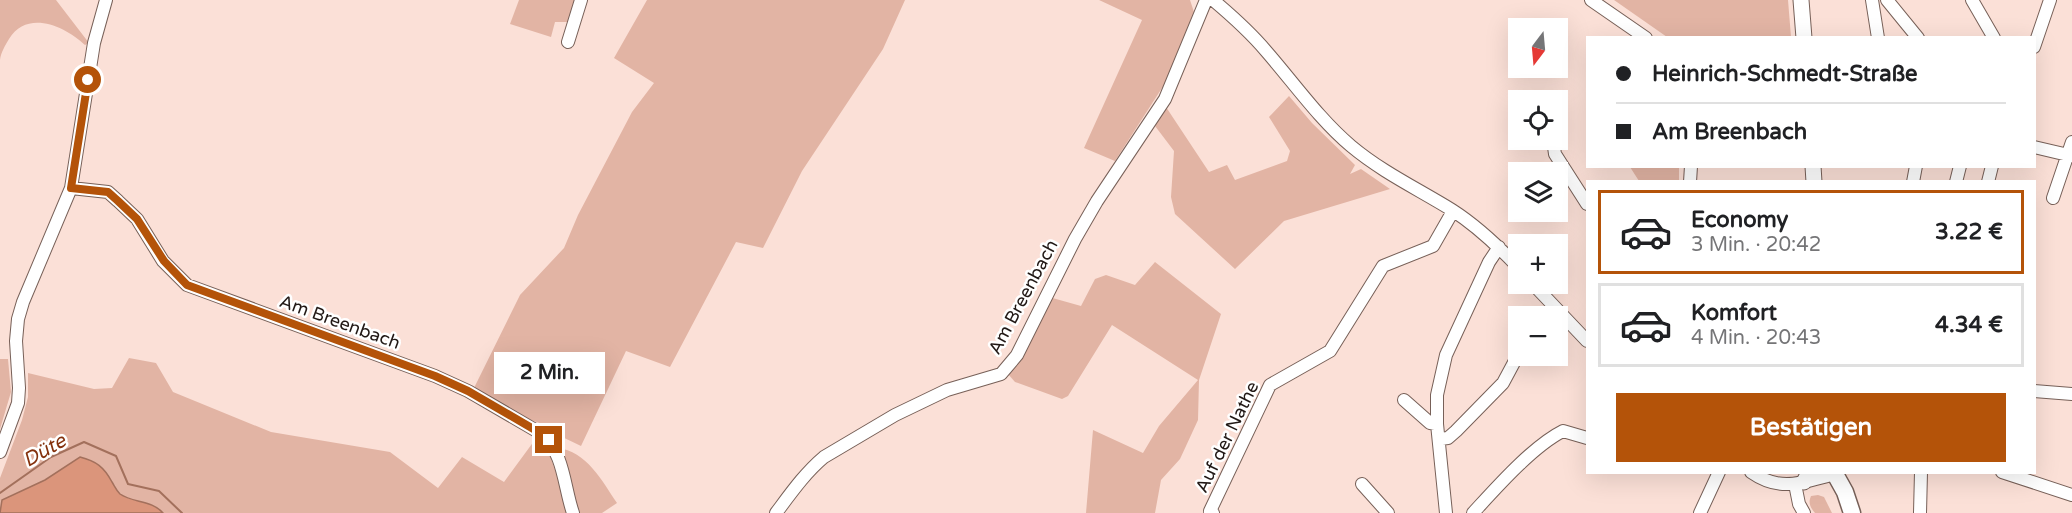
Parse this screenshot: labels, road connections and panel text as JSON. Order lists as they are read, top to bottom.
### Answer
{
  "streets": {
    "street": ["Am Breenbach", "Auf der Nathe"]
  },
  "water": ["Düte"],
  "north": "bottom",
  "page": {
    "map_buttons": ["+", "−"],
    "banner": ["Heinrich-Schmedt-Straße", "Am Breenbach"],
    "list": [
      {
        "name": "Economy",
        "note": "3 Min. · 20:42",
        "value": "3.22 €"
      },
      {
        "name": "Komfort",
        "note": "4 Min. · 20:43",
        "value": "4.34 €"
      }
    ],
    "bubble": "2 Min.",
    "buttons": "Bestätigen"
  }
}
